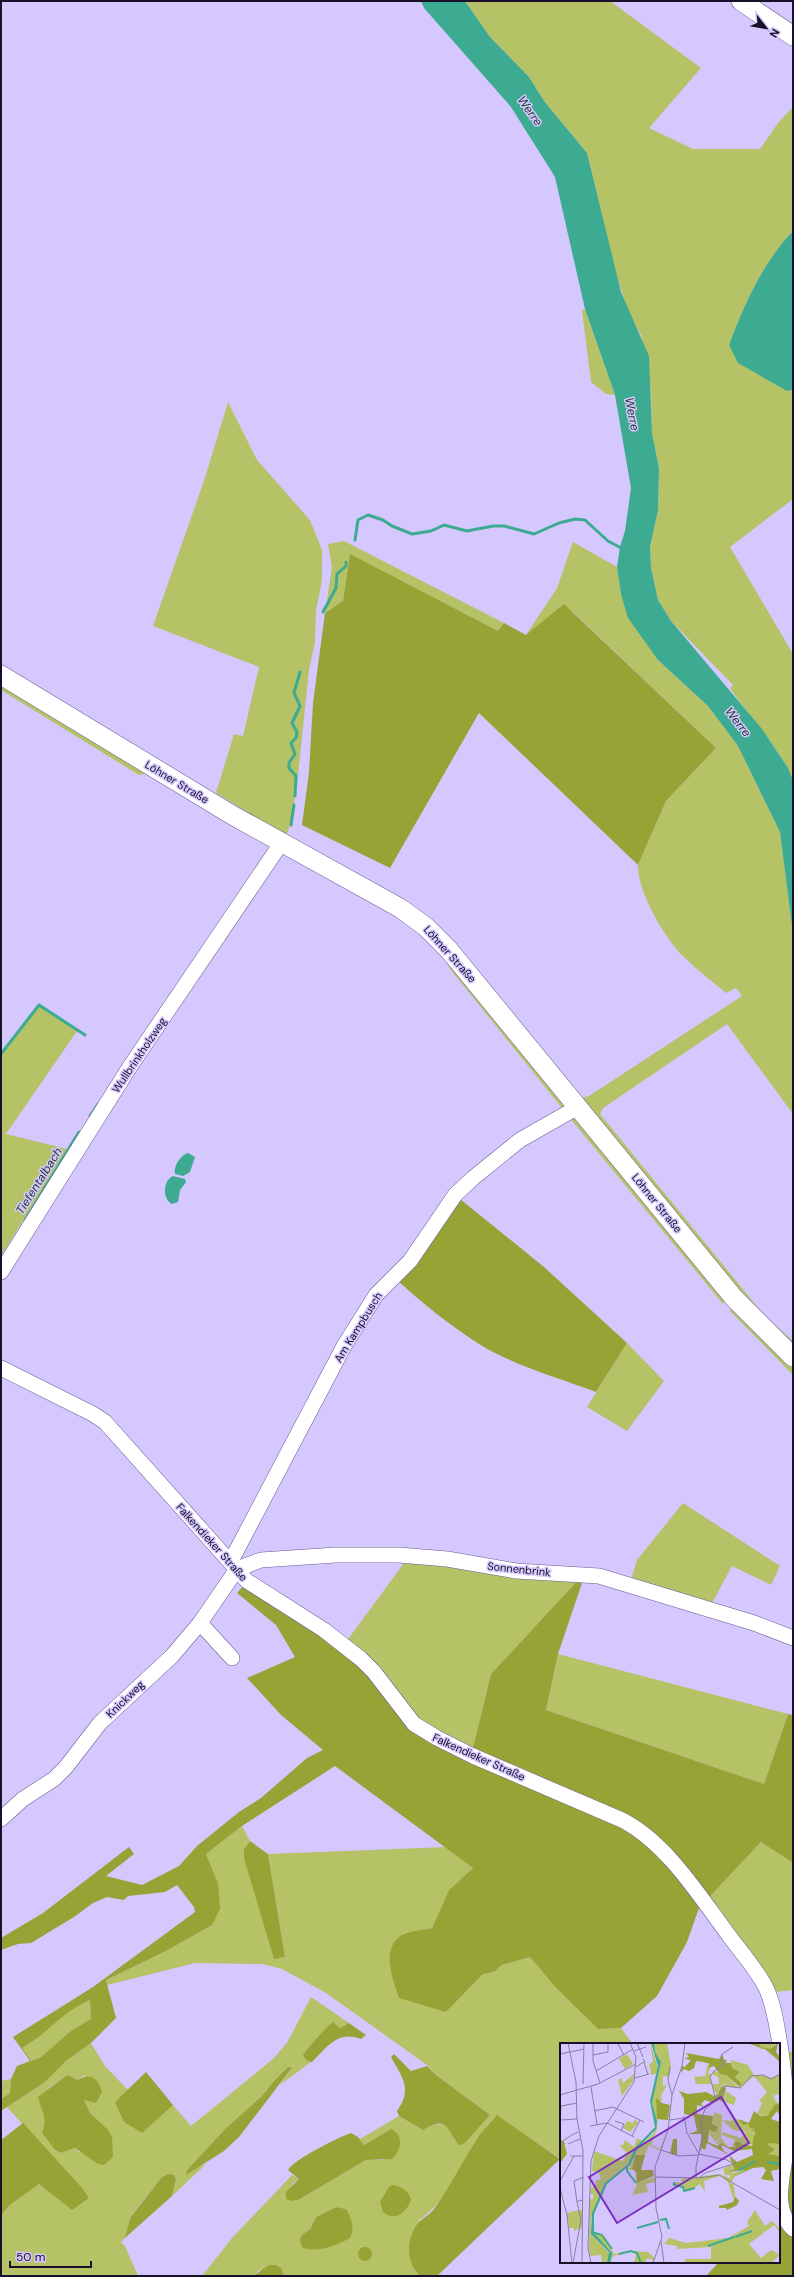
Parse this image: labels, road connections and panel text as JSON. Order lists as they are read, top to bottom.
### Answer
{
  "streets": {
    "main road": ["Löhner Straße"],
    "street": [
      "Wullbrinkholzweg",
      "Am Kampbusch",
      "Falkendieker Straße",
      "Sonnenbrink",
      "Knickweg"
    ]
  },
  "crossings": [
    ["Löhner Straße", "Wullbrinkholzweg"],
    ["Löhner Straße", "Am Kampbusch"],
    ["Am Kampbusch", "Falkendieker Straße"],
    ["Am Kampbusch", "Sonnenbrink"],
    ["Am Kampbusch", "Knickweg"],
    ["Falkendieker Straße", "Sonnenbrink"],
    ["Falkendieker Straße", "Knickweg"],
    ["Sonnenbrink", "Knickweg"]
  ],
  "water": ["Werre", "Tiefentalbach"],
  "scale_bar": "50 m",
  "north": "bottom right"
}
